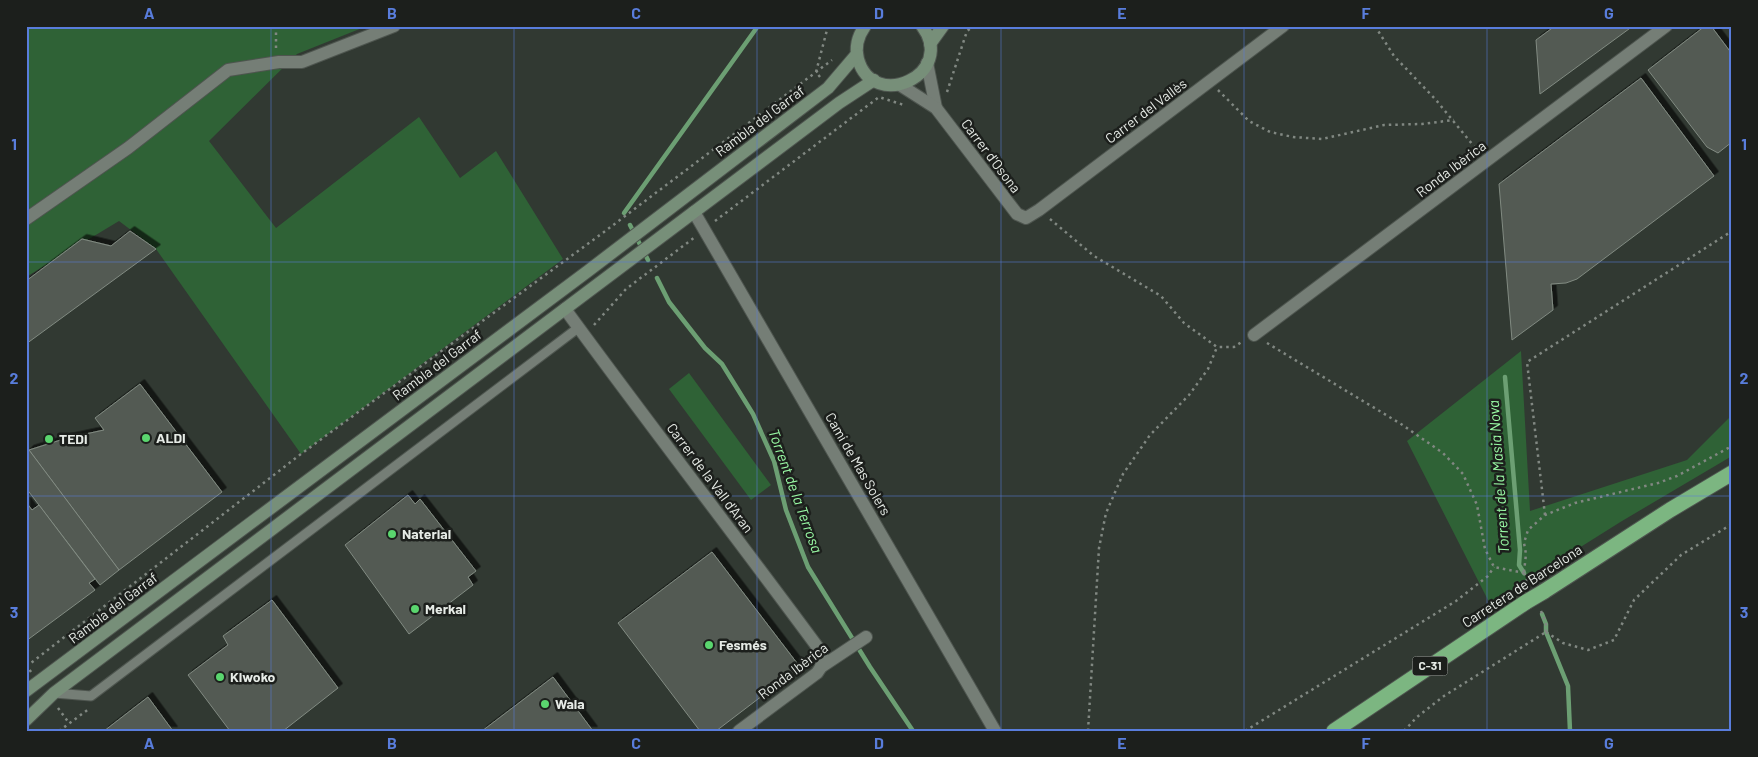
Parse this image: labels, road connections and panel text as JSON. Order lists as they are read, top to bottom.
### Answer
{
  "streets": {
    "highway": ["Carretera de Barcelona", "C-31"],
    "street": [
      "Carrer del Vallès",
      "Rambla del Garraf",
      "Carrer d'Osona",
      "Ronda Ibèrica",
      "Camí de Mas Solers",
      "Carrer de la Vall d'Aran"
    ]
  },
  "crossings": [
    ["Carrer del Vallès", "Carrer d'Osona"],
    ["Ronda Ibèrica", "Carrer de la Vall d'Aran"]
  ],
  "water": ["Torrent de la Masia Nova", "Torrent de la Terrosa"],
  "places": [
    "ALDI",
    "TEDi",
    "Naterial",
    "Merkal",
    "Fesmés",
    "Kiwoko",
    "Wala"
  ],
  "grid": {
    "columns": [
      "A",
      "B",
      "C",
      "D",
      "E",
      "F",
      "G"
    ],
    "rows": ["1", "2", "3"]
  }
}
